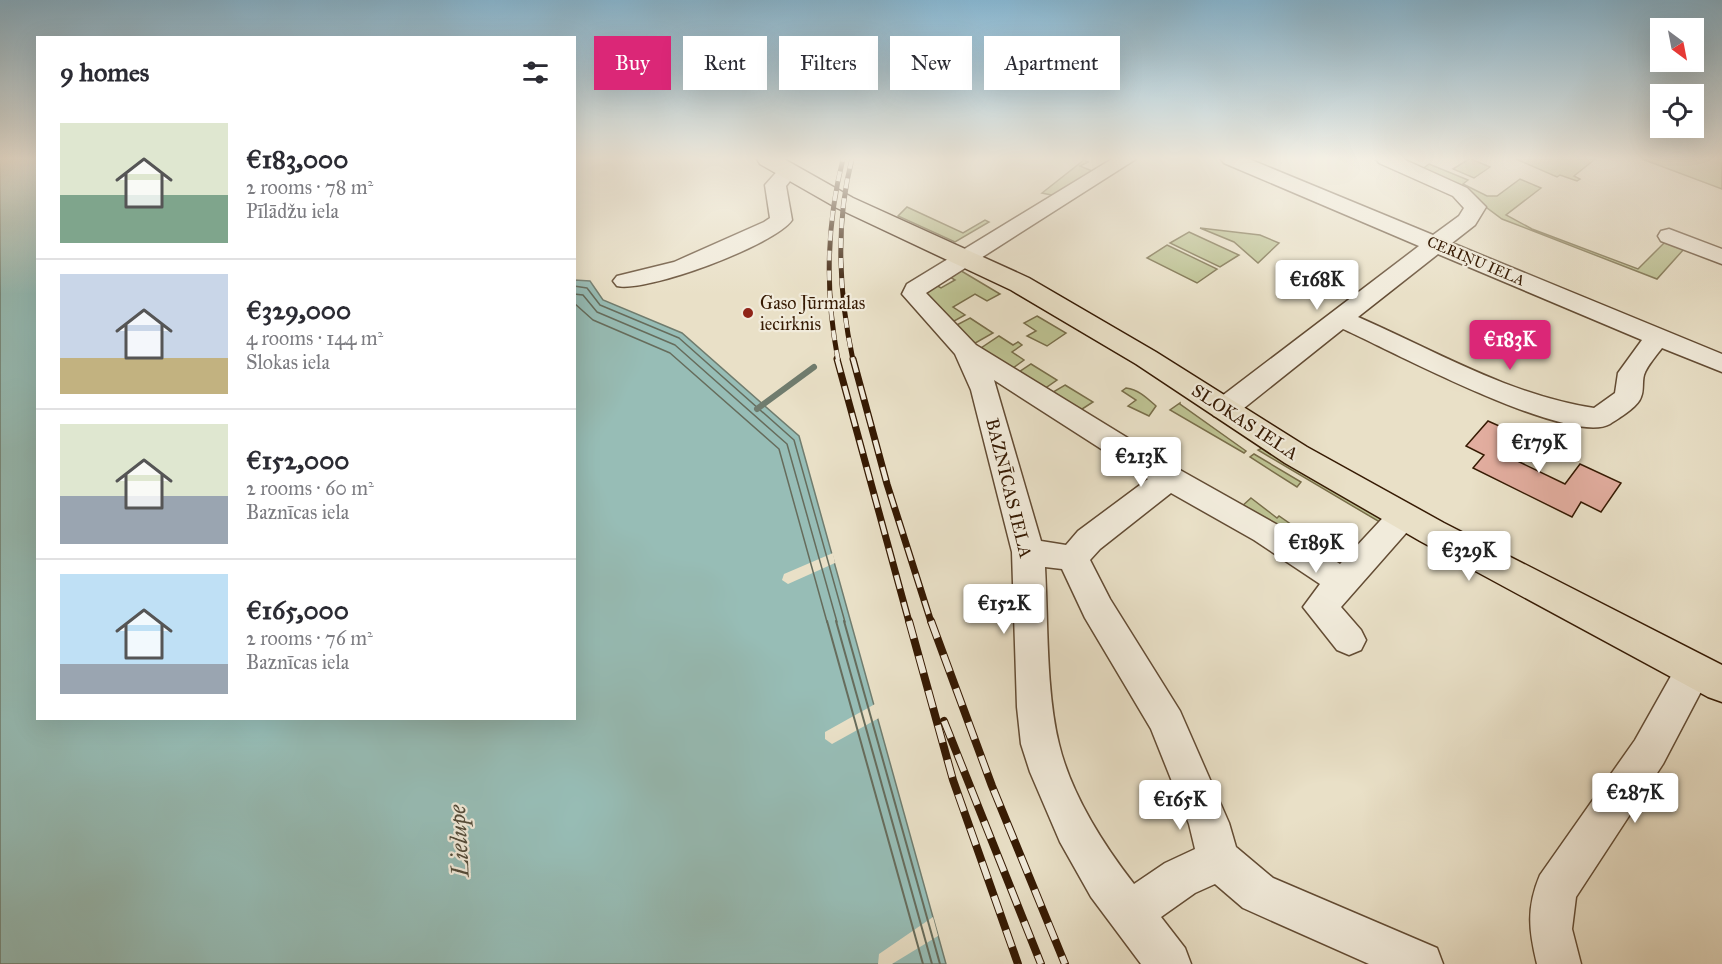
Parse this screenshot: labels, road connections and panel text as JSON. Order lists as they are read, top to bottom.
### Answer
{
  "streets": {
    "main road": ["SLOKAS IELA"],
    "street": ["CERIŅU IELA", "BAZNĪCAS IELA"]
  },
  "crossings": [
    ["SLOKAS IELA", "BAZNĪCAS IELA"]
  ],
  "water": ["Lielupe"],
  "places": ["Gaso Jūrmalas iecirknis"],
  "north": "bottom right",
  "page": {
    "chip": [
      "Buy",
      "Rent",
      "Filters",
      "New",
      "Apartment"
    ],
    "heading": "9 homes",
    "list": [
      {
        "name": "€183,000",
        "note": "2 rooms · 78 m² · Pīlādžu iela"
      },
      {
        "name": "€329,000",
        "note": "4 rooms · 144 m² · Slokas iela"
      },
      {
        "name": "€152,000",
        "note": "2 rooms · 60 m² · Baznīcas iela"
      },
      {
        "name": "€165,000",
        "note": "2 rooms · 76 m² · Baznīcas iela"
      }
    ],
    "price": [
      "€168K",
      "€183K",
      "€179K",
      "€213K",
      "€189K",
      "€329K",
      "€152K",
      "€287K",
      "€165K"
    ]
  }
}
